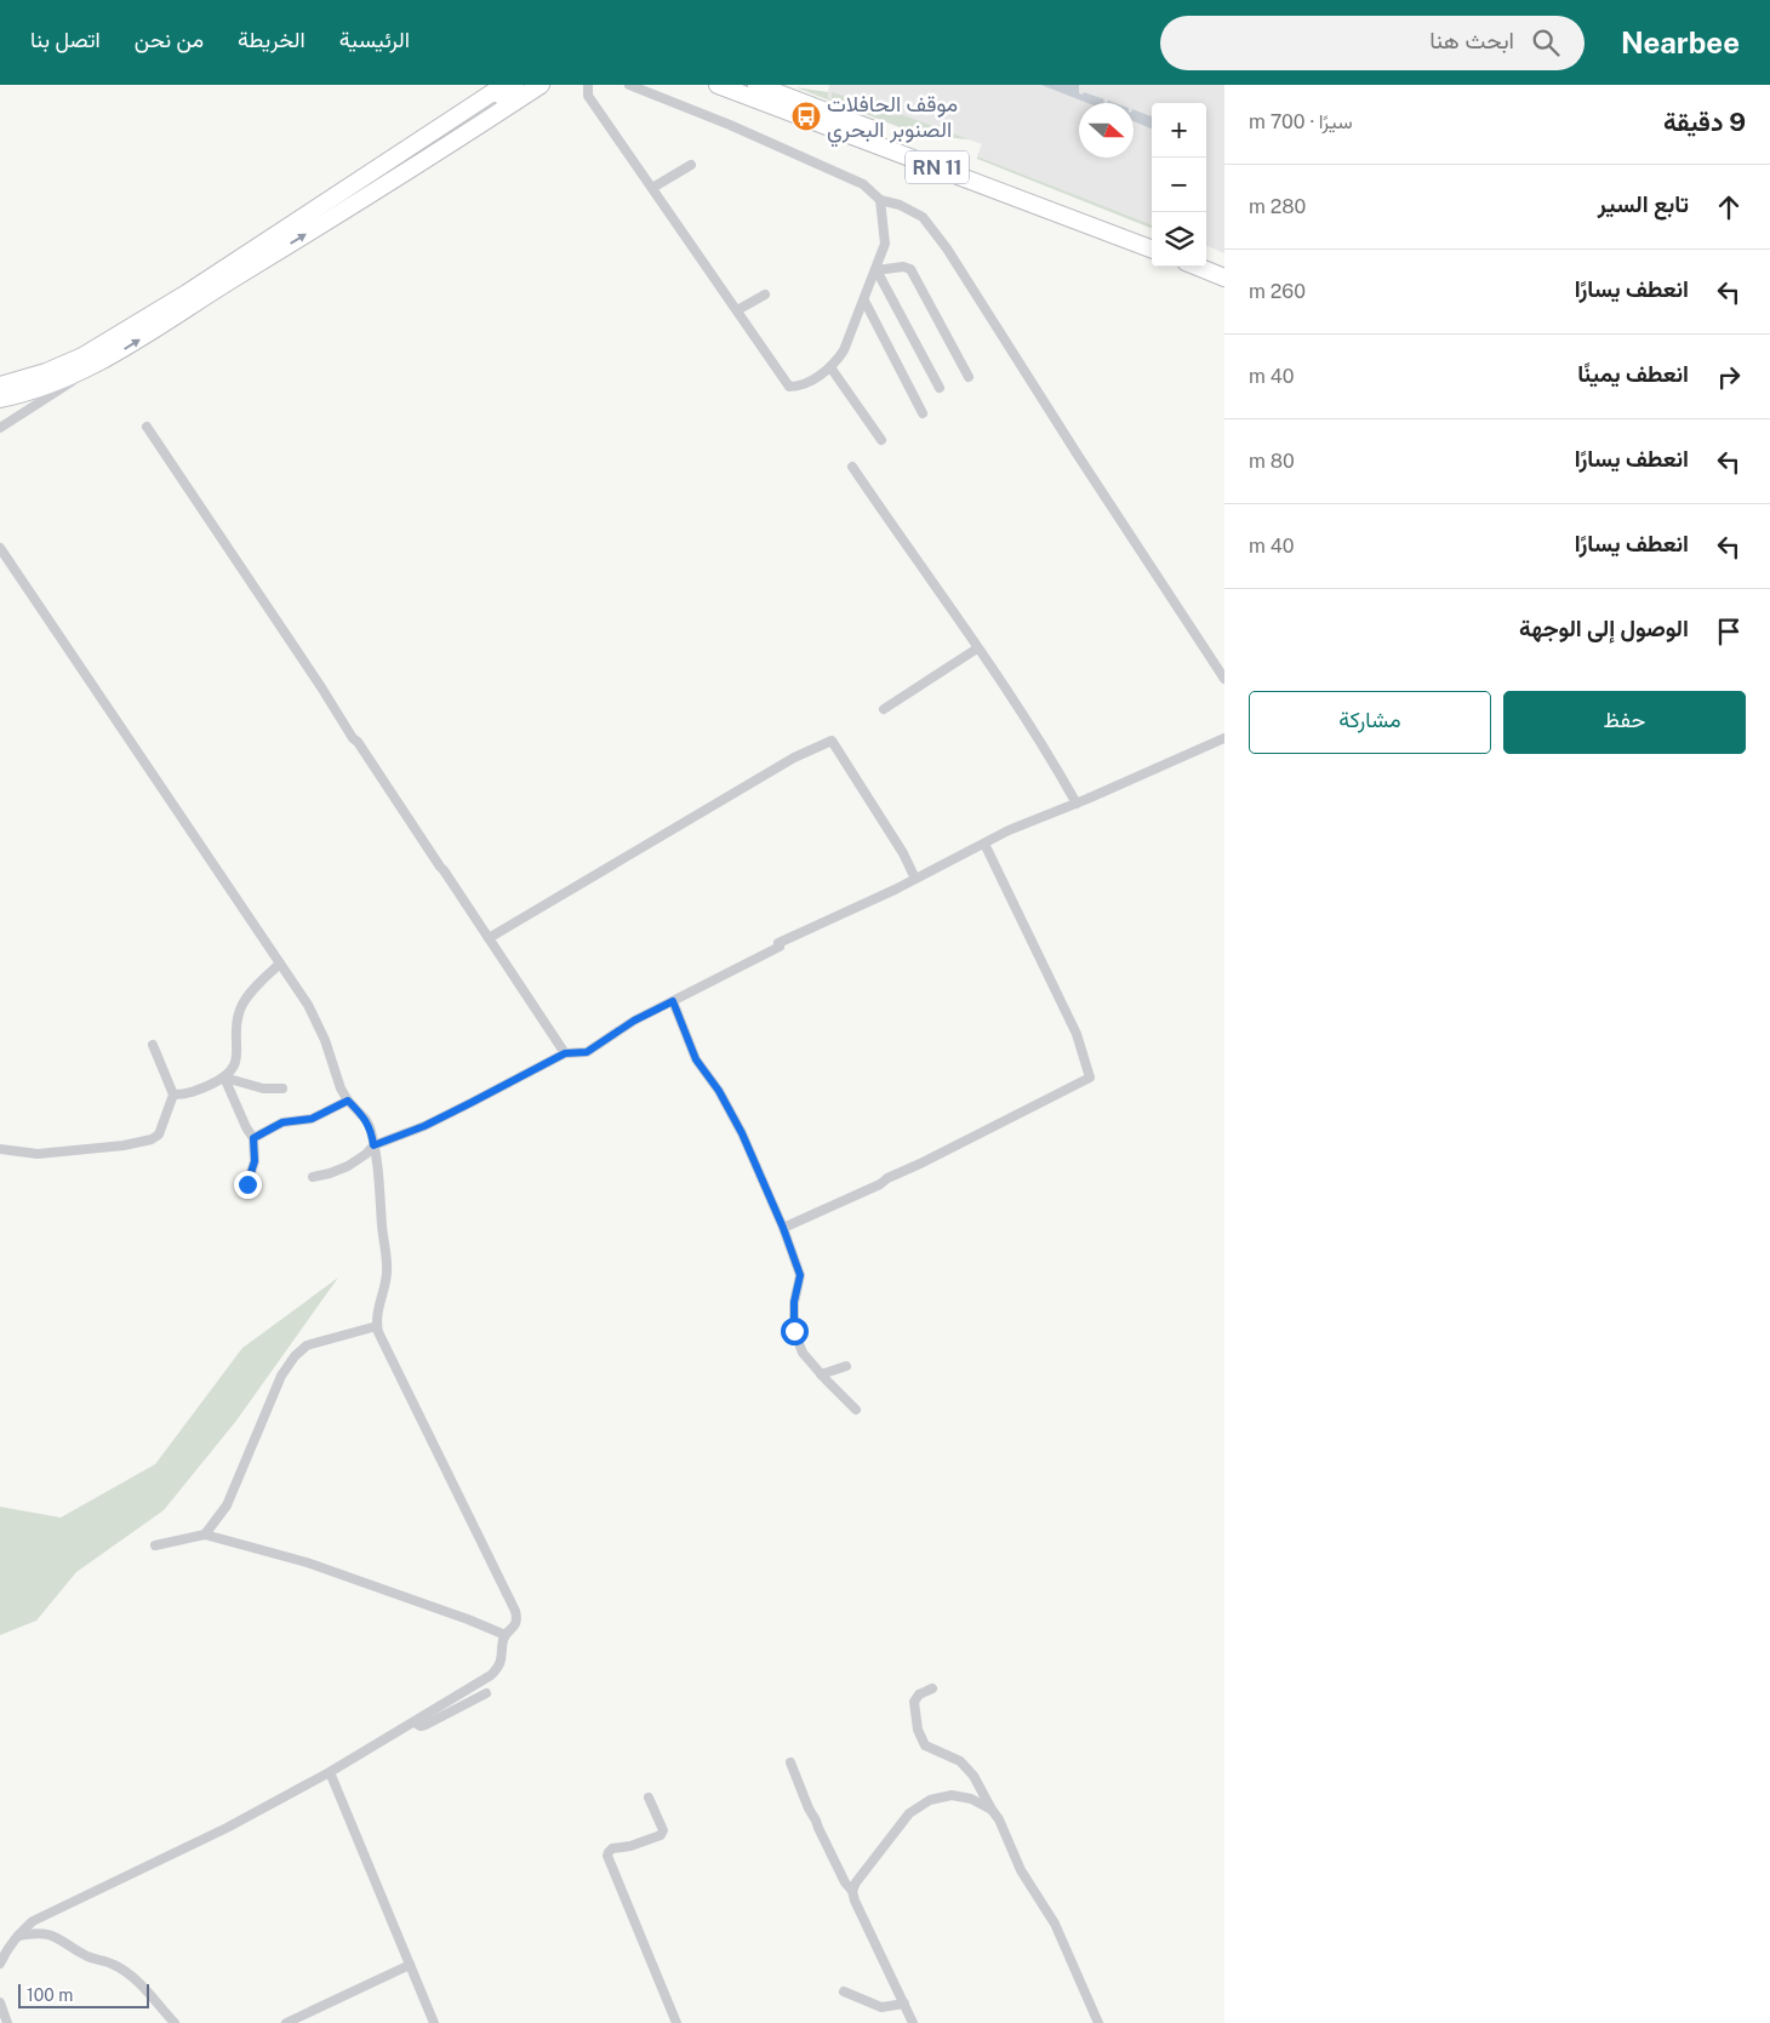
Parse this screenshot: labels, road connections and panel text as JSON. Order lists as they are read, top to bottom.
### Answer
{
  "streets": {
    "highway": ["RN 11"]
  },
  "places": {
    "bus stop": ["موقف الحافلات الصنوبر البحري"]
  },
  "scale_bar": "100 m",
  "north": "right",
  "page": {
    "header": "Nearbee",
    "search": "ابحث هنا",
    "nav": [
      "الرئيسية",
      "الخريطة",
      "من نحن",
      "اتصل بنا"
    ],
    "heading": ["9 دقيقة", "سيرًا · 700 m"],
    "map_buttons": ["+", "−"],
    "list": [
      ["تابع السير", "280 m"],
      ["انعطف يسارًا", "260 m"],
      ["انعطف يمينًا", "40 m"],
      ["انعطف يسارًا", "80 m"],
      ["انعطف يسارًا", "40 m"],
      "الوصول إلى الوجهة"
    ],
    "buttons": ["حفظ", "مشاركة"],
    "scale": "100 m"
  }
}
